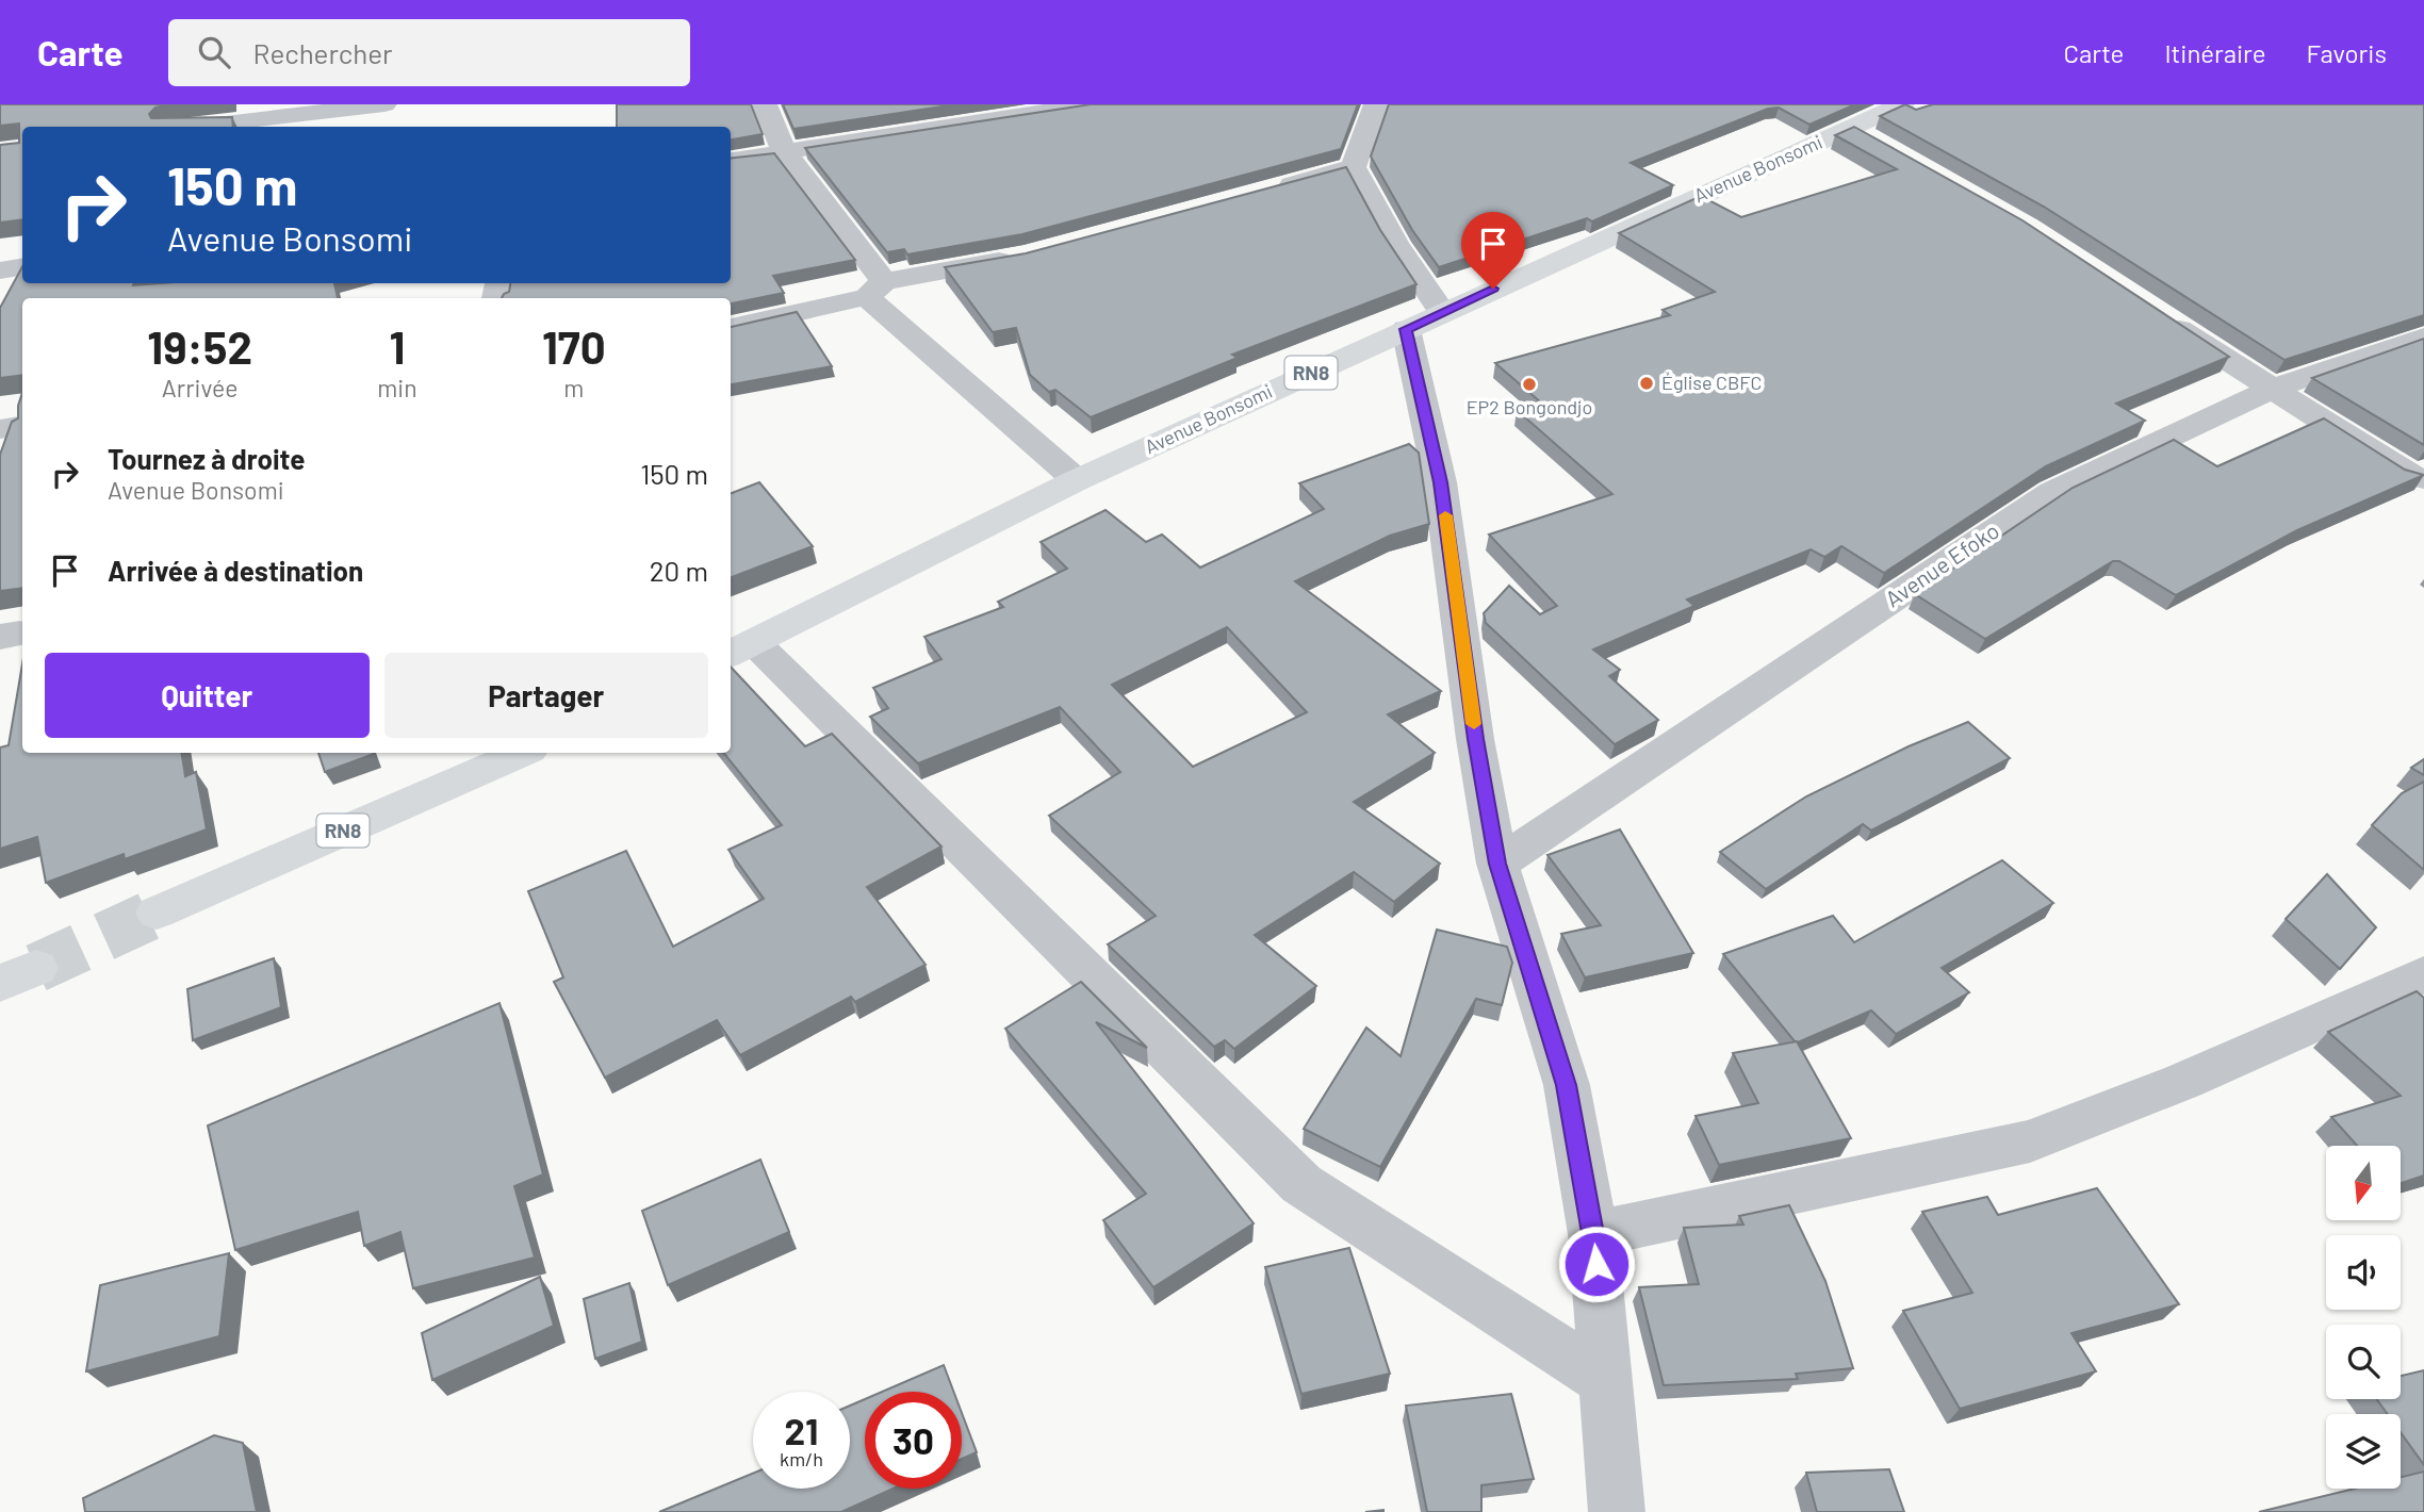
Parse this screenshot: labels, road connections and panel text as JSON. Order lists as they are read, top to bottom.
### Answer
{
  "streets": {
    "main road": ["Avenue Bonsomi", "RN8"],
    "street": ["Avenue Efoko"]
  },
  "places": ["Église CBFC", "EP2 Bongondjo"],
  "north": "bottom",
  "page": {
    "header": "Carte",
    "search": "Rechercher",
    "nav": ["Carte", "Itinéraire", "Favoris"],
    "turn": ["150 m", "Avenue Bonsomi"],
    "eta": [
      "19:52",
      "Arrivée",
      "1",
      "min",
      "170",
      "m"
    ],
    "list": [
      {
        "name": "Tournez à droite",
        "note": "Avenue Bonsomi",
        "value": "150 m"
      },
      {
        "name": "Arrivée à destination",
        "value": "20 m"
      }
    ],
    "buttons": ["Quitter", "Partager"],
    "speed": "21 km/h",
    "limit": "30"
  }
}
